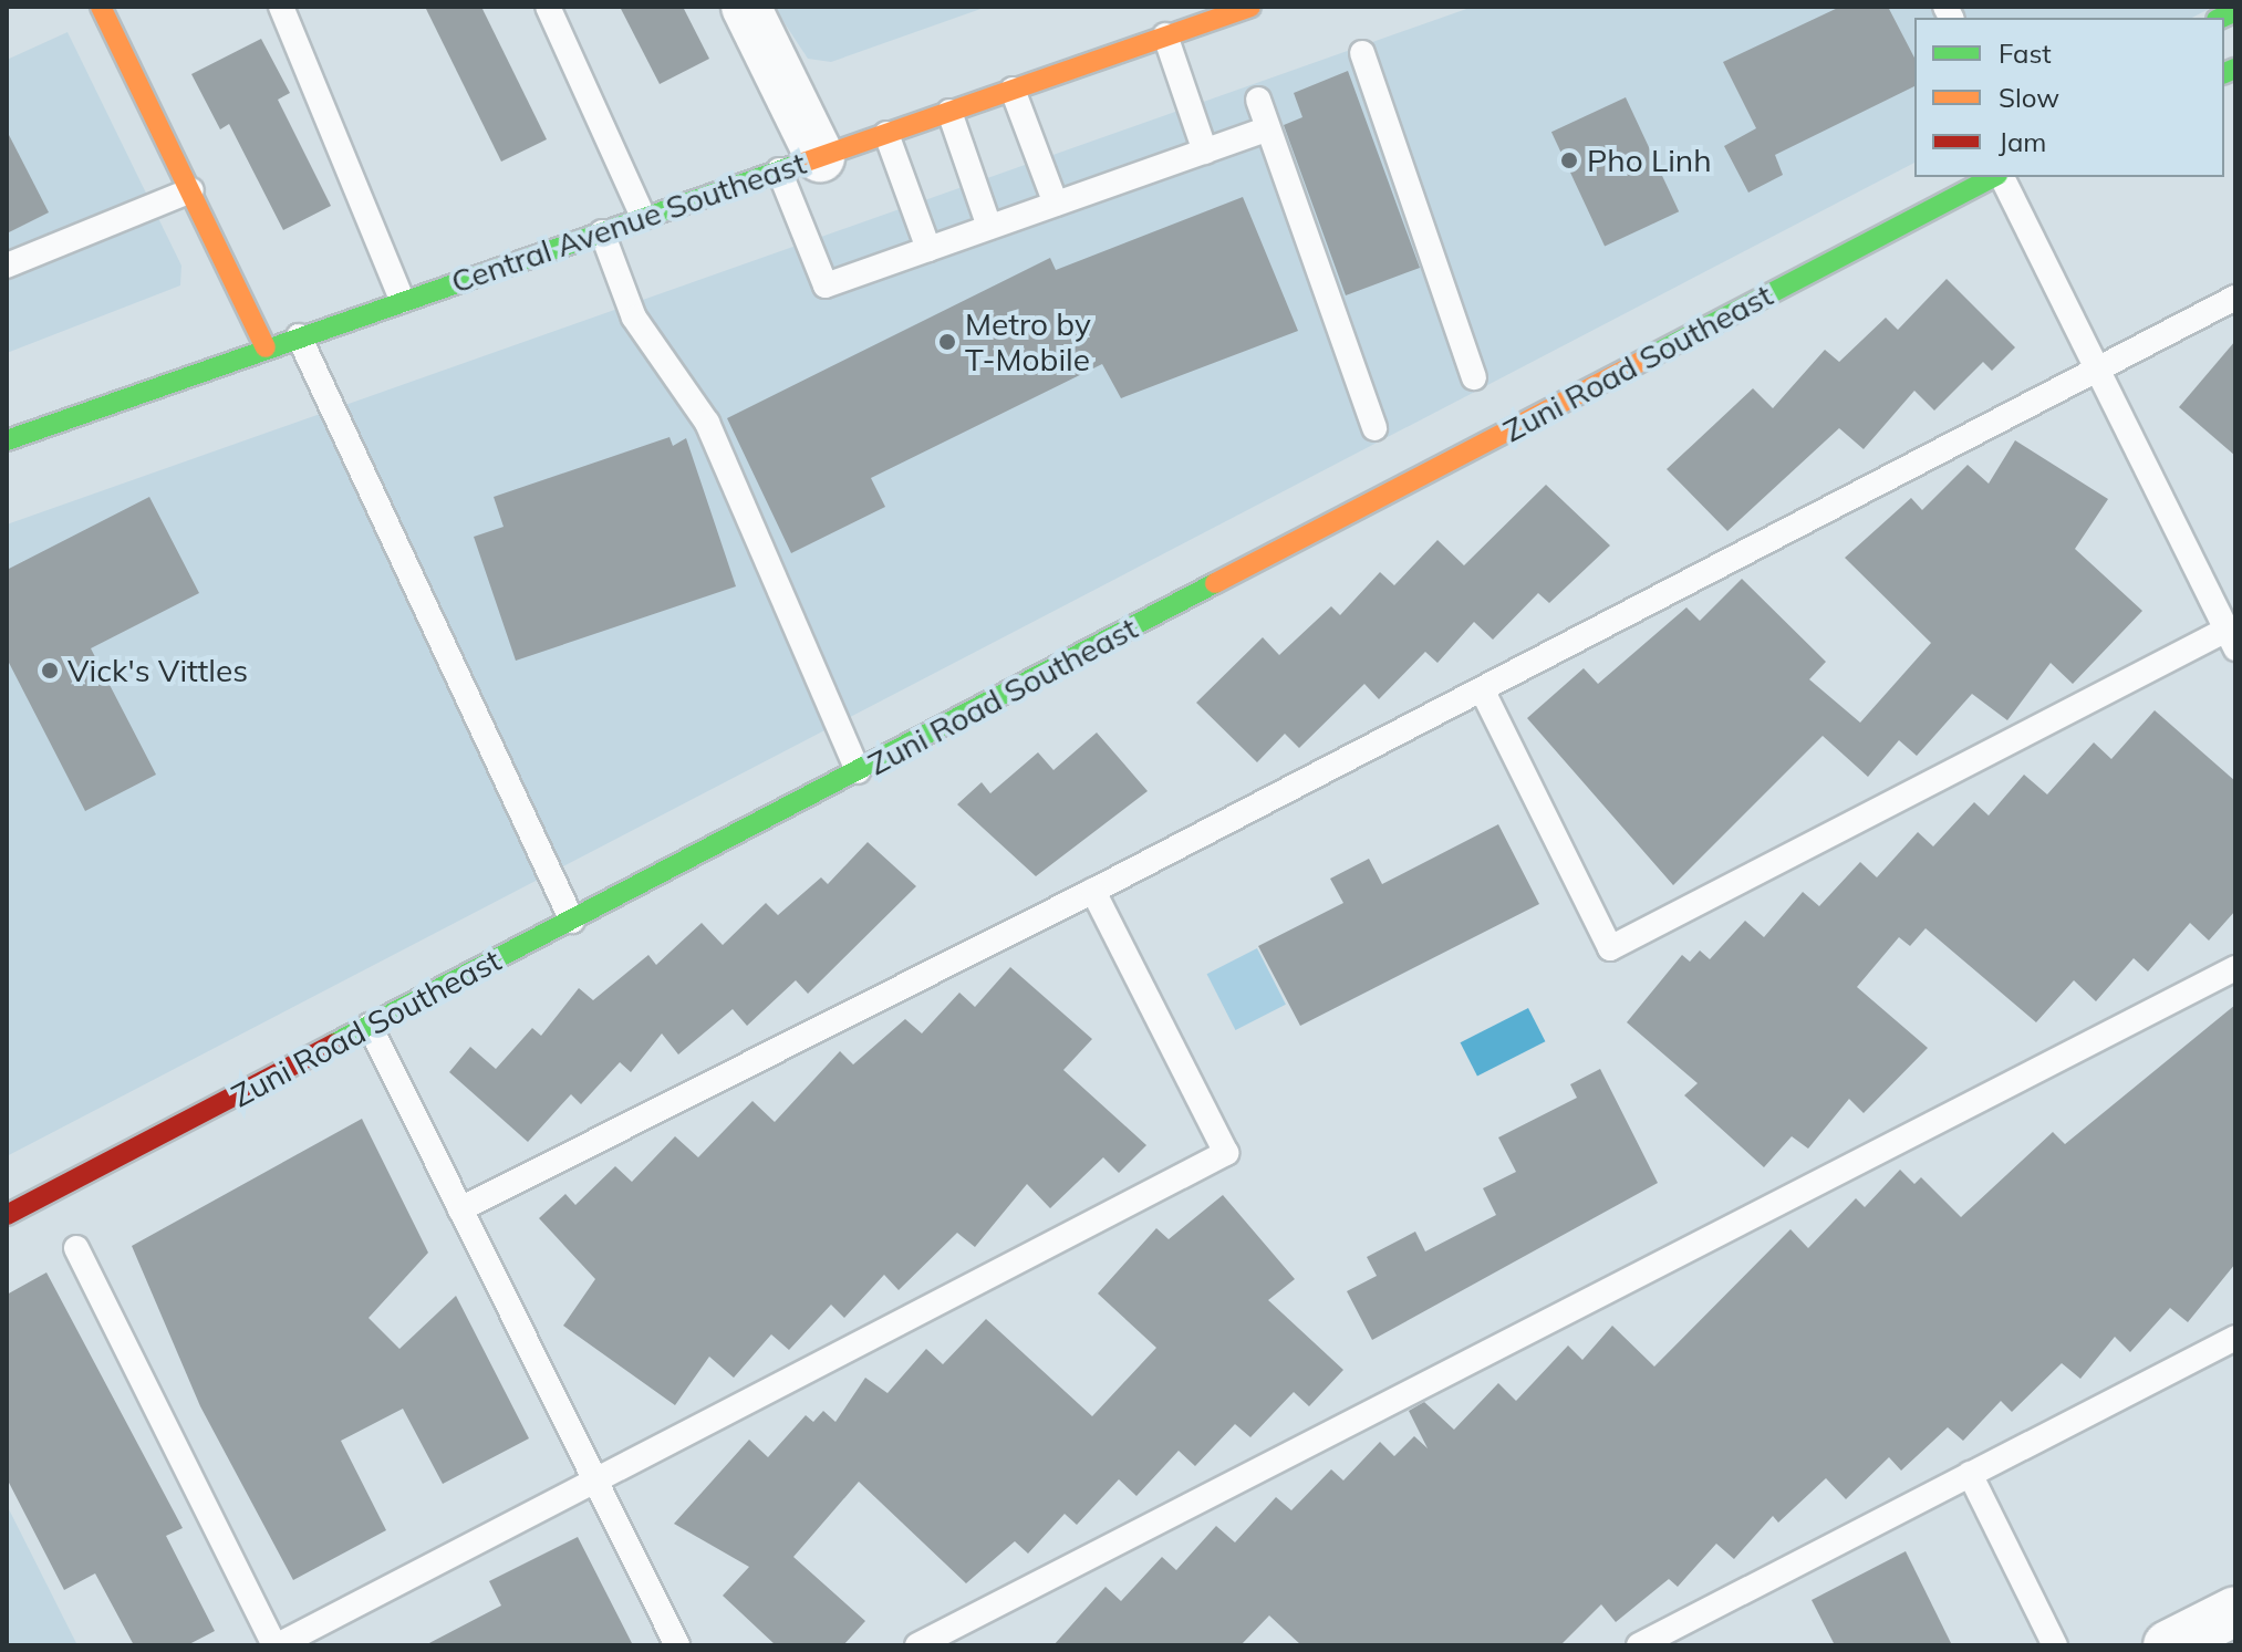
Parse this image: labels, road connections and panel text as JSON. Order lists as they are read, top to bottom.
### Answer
{
  "streets": {
    "street": ["Central Avenue Southeast", "Zuni Road Southeast"]
  },
  "places": ["Pho Linh", "Metro by T-Mobile", "Vick's Vittles"],
  "legend": ["Fast", "Slow", "Jam"]
}
